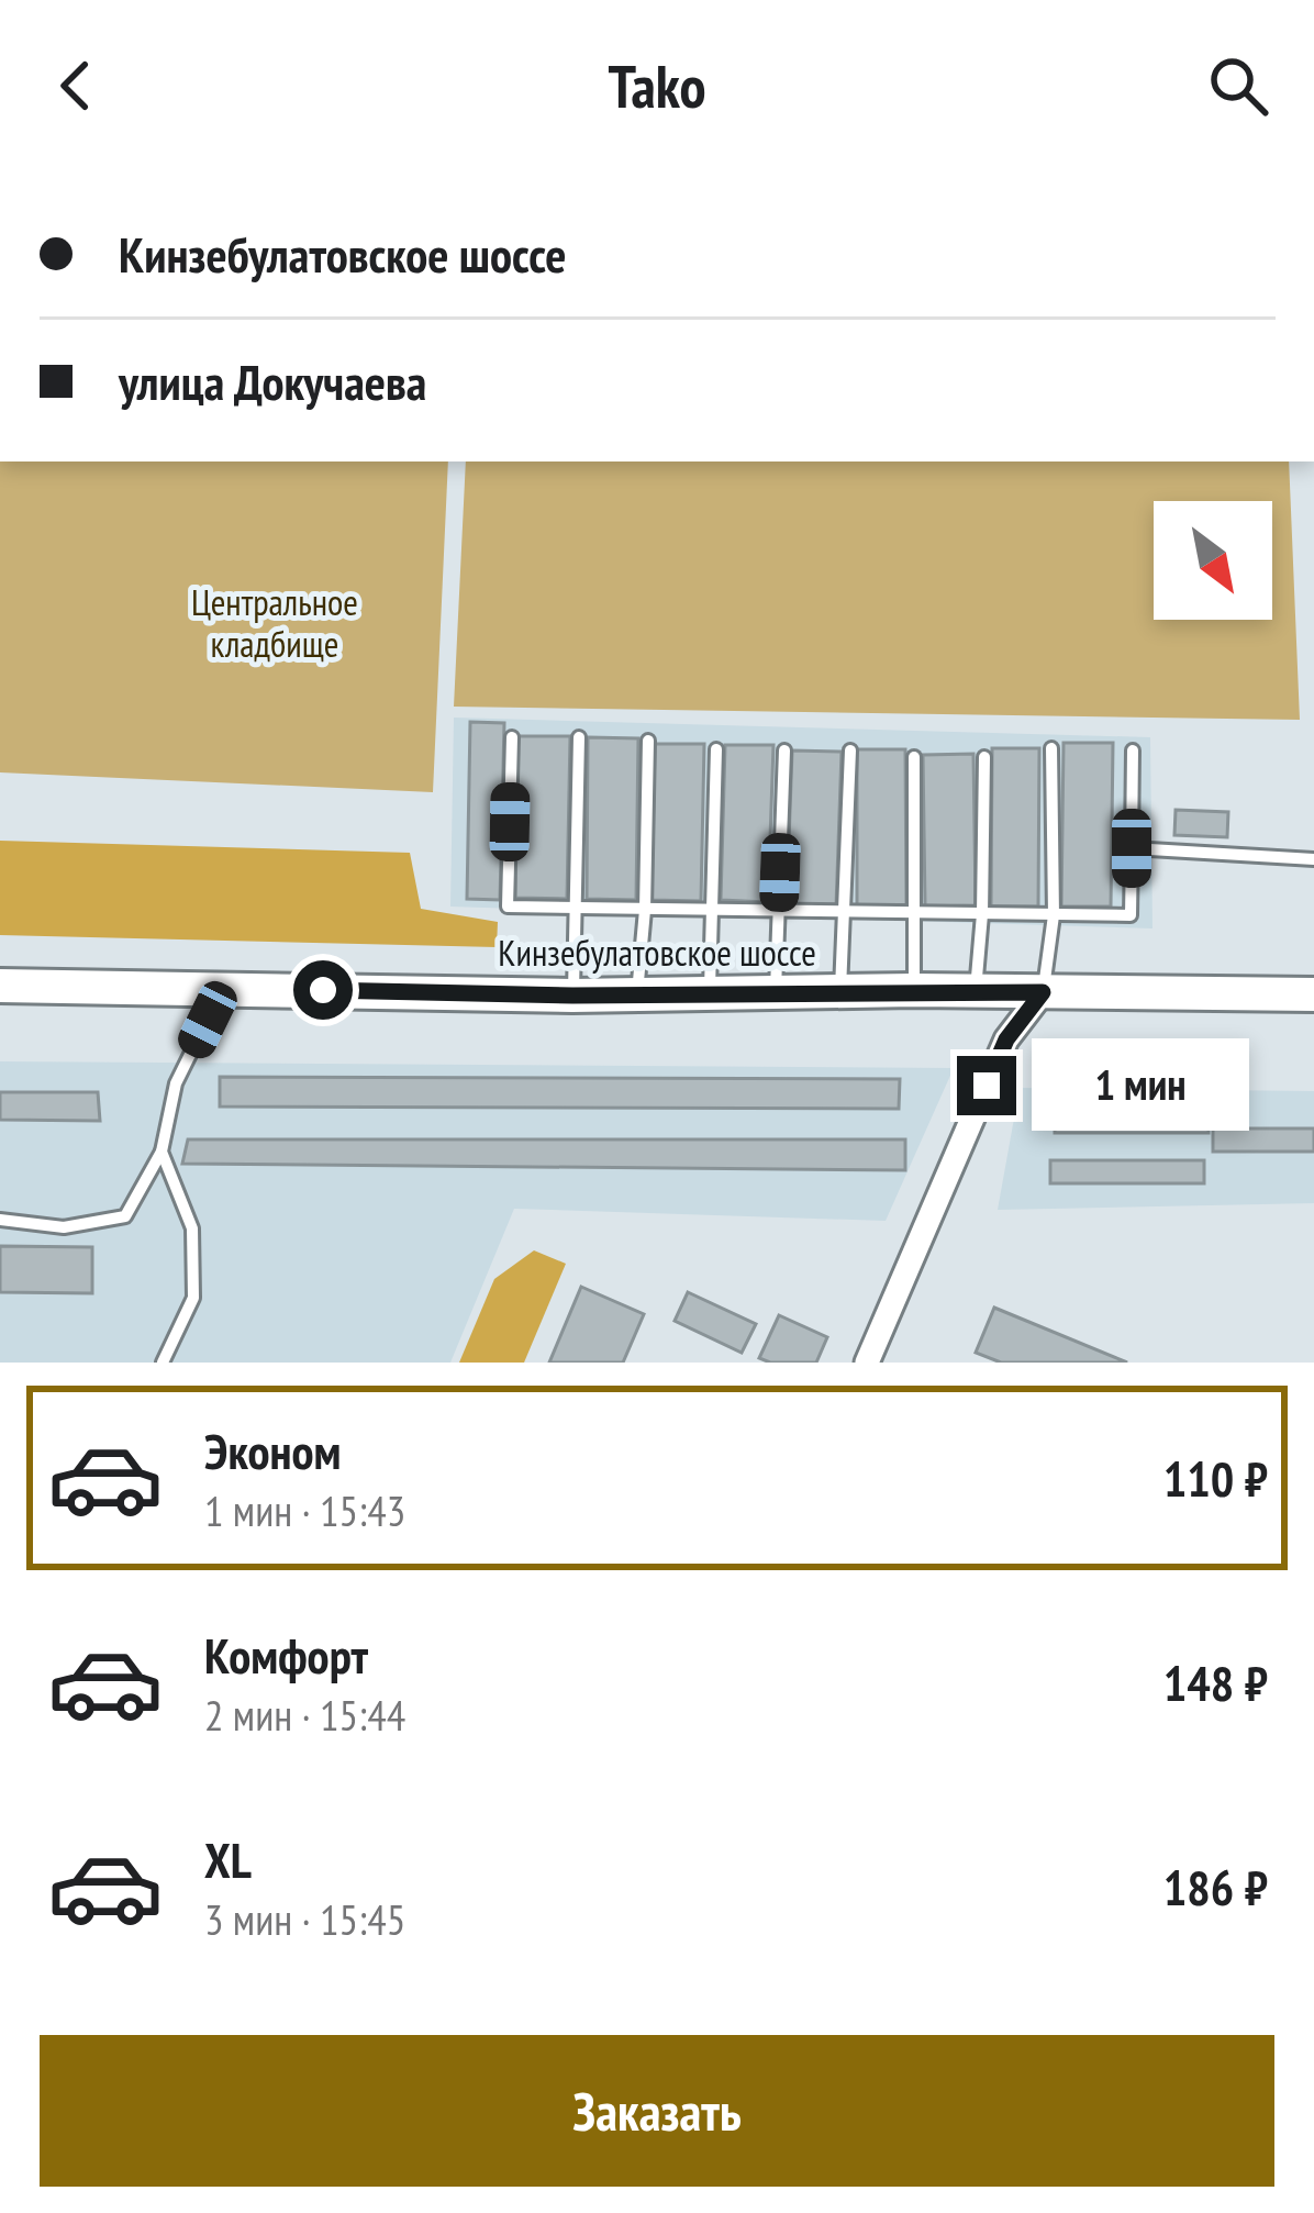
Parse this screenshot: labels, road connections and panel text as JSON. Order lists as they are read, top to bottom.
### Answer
{
  "streets": {
    "main road": ["Кинзебулатовское шоссе"]
  },
  "parks": ["Центральное кладбище"],
  "north": "bottom right",
  "page": {
    "header": "Tako",
    "banner": ["Кинзебулатовское шоссе", "улица Докучаева"],
    "bubble": "1 мин",
    "list": [
      {
        "name": "Эконом",
        "note": "1 мин · 15:43",
        "value": "110 ₽"
      },
      {
        "name": "Комфорт",
        "note": "2 мин · 15:44",
        "value": "148 ₽"
      },
      {
        "name": "XL",
        "note": "3 мин · 15:45",
        "value": "186 ₽"
      }
    ],
    "buttons": "Заказать"
  }
}
